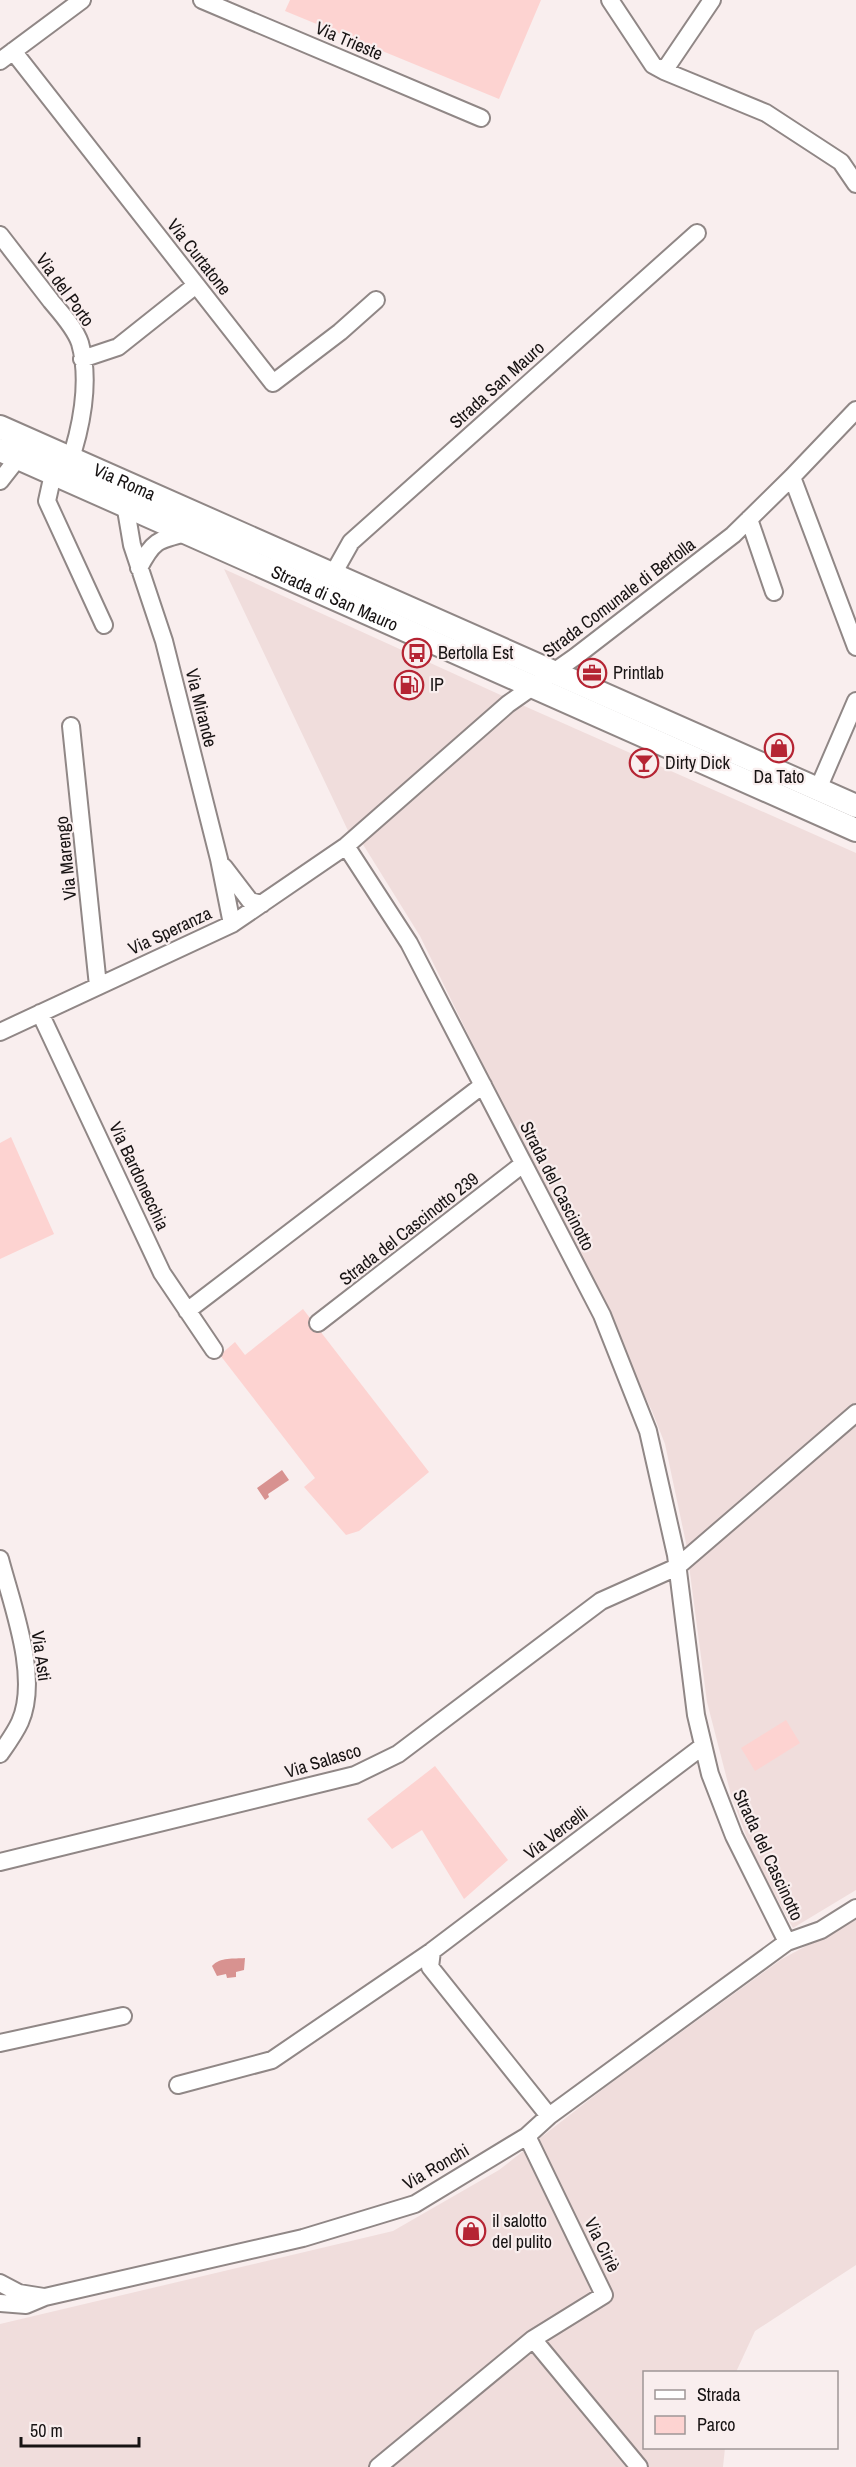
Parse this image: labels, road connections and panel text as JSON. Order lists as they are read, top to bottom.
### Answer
{
  "streets": {
    "main road": ["Via Roma", "Strada di San Mauro"],
    "street": [
      "Via Trieste",
      "Via Curtatone",
      "Via del Porto",
      "Strada San Mauro",
      "Strada Comunale di Bertolla",
      "Via Mirande",
      "Via Marengo",
      "Via Speranza",
      "Via Bardonecchia",
      "Strada del Cascinotto",
      "Strada del Cascinotto 239",
      "Via Asti",
      "Via Salasco",
      "Via Vercelli",
      "Via Ronchi",
      "Via Ciriè"
    ]
  },
  "crossings": [
    ["Via del Porto", "Via Roma"],
    ["Strada San Mauro", "Strada di San Mauro"],
    ["Via Roma", "Strada di San Mauro"],
    ["Via Roma", "Via Mirande"],
    ["Strada Comunale di Bertolla", "Strada di San Mauro"],
    ["Strada Comunale di Bertolla", "Via Speranza"],
    ["Strada Comunale di Bertolla", "Strada del Cascinotto"],
    ["Via Mirande", "Via Speranza"],
    ["Via Marengo", "Via Speranza"],
    ["Via Speranza", "Via Bardonecchia"],
    ["Via Speranza", "Strada del Cascinotto"],
    ["Strada del Cascinotto", "Strada del Cascinotto 239"],
    ["Strada del Cascinotto", "Via Salasco"],
    ["Strada del Cascinotto", "Via Vercelli"],
    ["Strada del Cascinotto", "Via Ronchi"],
    ["Via Ronchi", "Via Ciriè"]
  ],
  "places": {
    "bus stop": ["Bertolla Est"],
    "office": ["Printlab"],
    "fuel station": ["IP"],
    "shop": ["Da Tato", "il salotto del pulito"],
    "bar": ["Dirty Dick"]
  },
  "legend": ["Strada", "Parco"],
  "scale_bar": "50 m"
}
